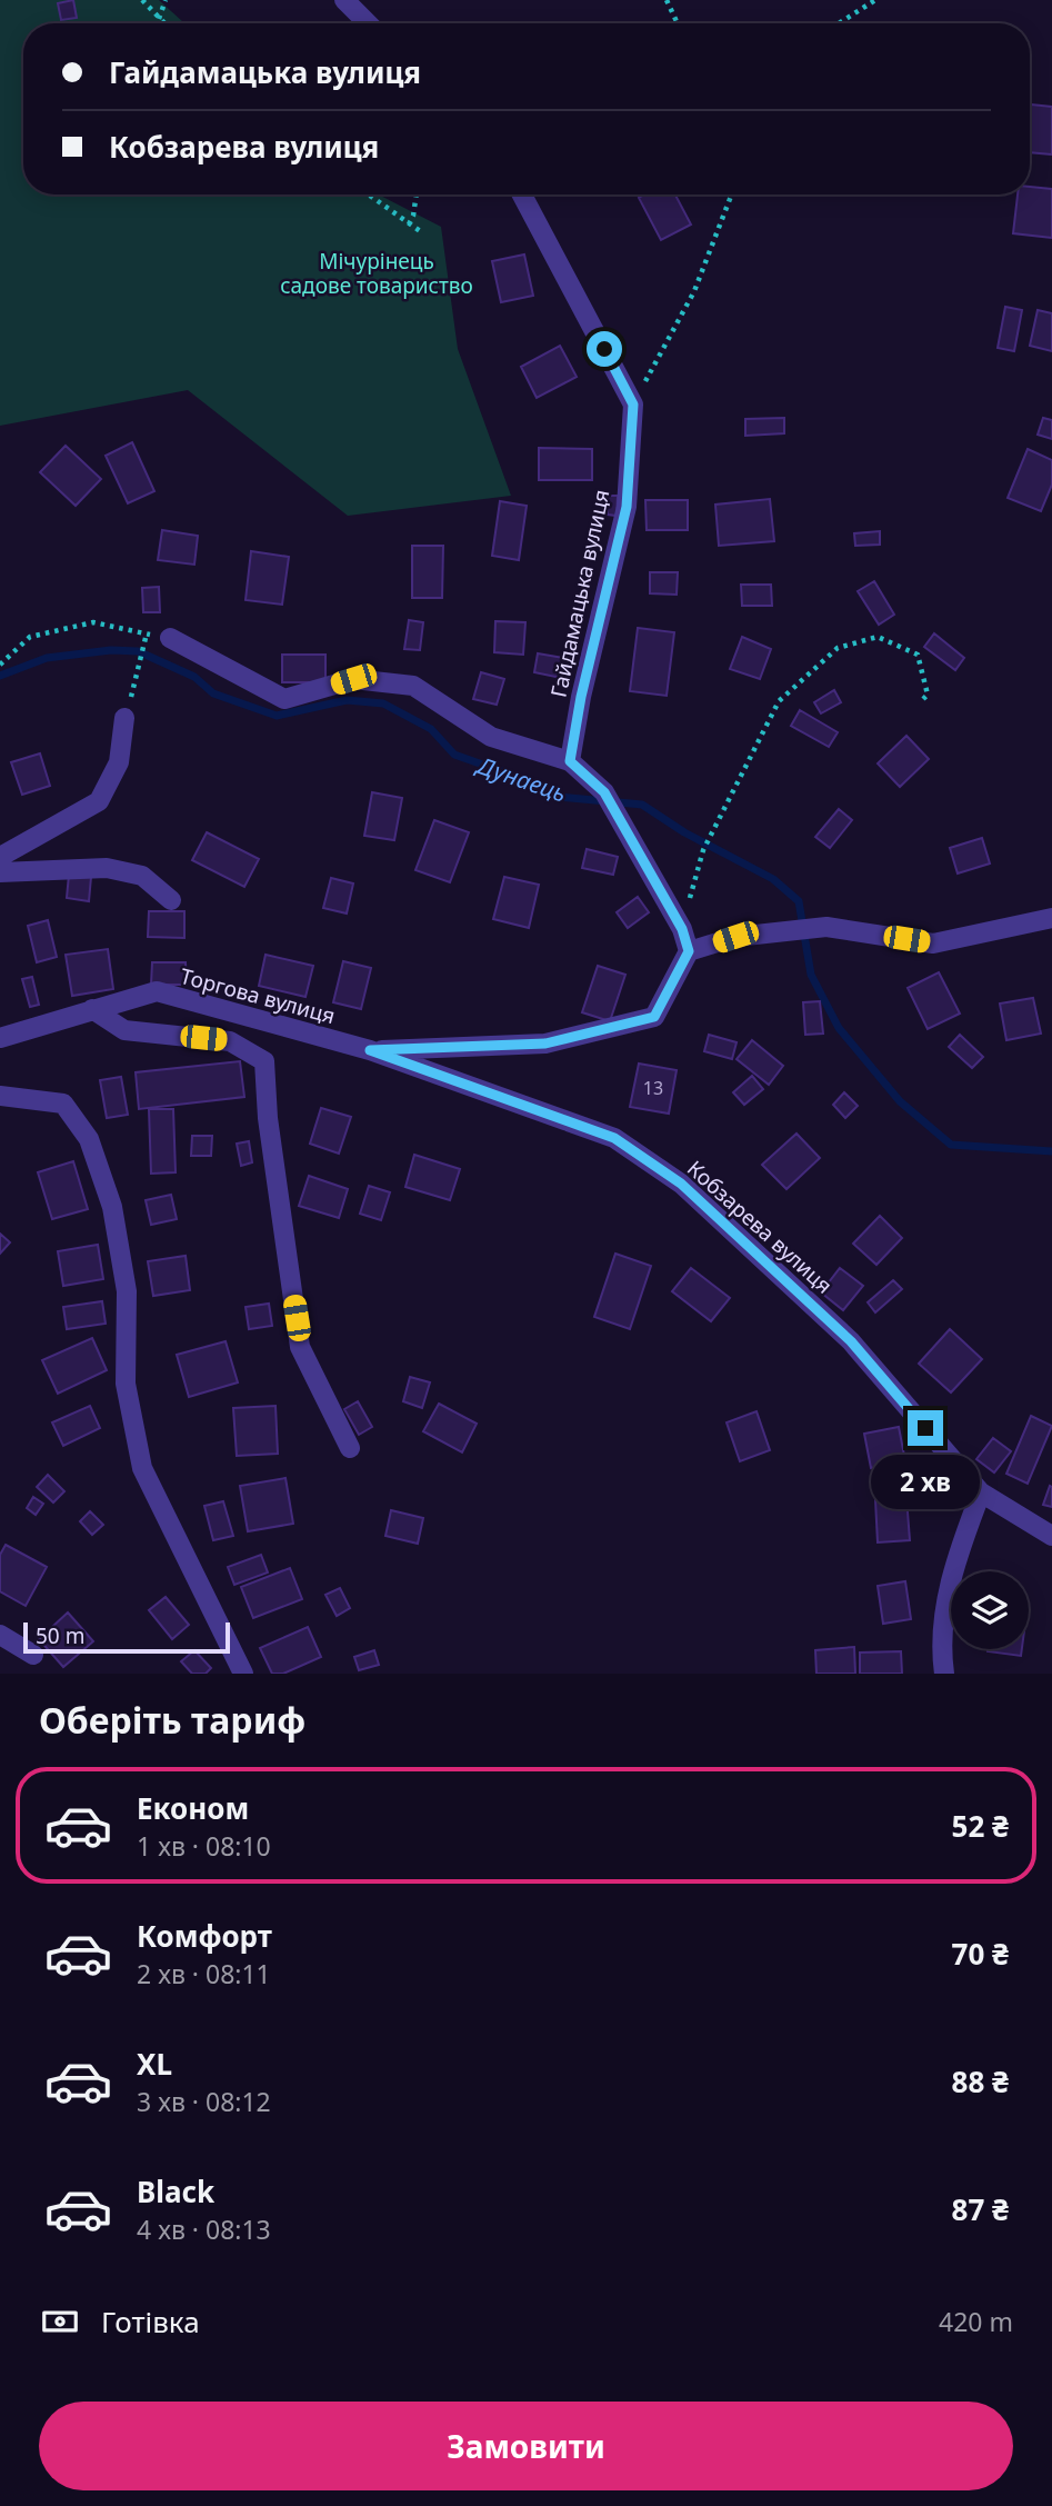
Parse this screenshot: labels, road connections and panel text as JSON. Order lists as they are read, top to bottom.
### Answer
{
  "streets": {
    "street": ["Гайдамацька вулиця", "Торгова вулиця", "Кобзарева вулиця"]
  },
  "crossings": [
    ["Торгова вулиця", "Кобзарева вулиця"]
  ],
  "water": ["Дунаець"],
  "parks": ["Мічурінець садове товариство"],
  "house_numbers": ["13"],
  "scale_bar": "50 m",
  "page": {
    "banner": ["Гайдамацька вулиця", "Кобзарева вулиця"],
    "bubble": "2 хв",
    "scale": "50 m",
    "heading": "Оберіть тариф",
    "list": [
      {
        "name": "Економ",
        "note": "1 хв · 08:10",
        "value": "52 ₴"
      },
      {
        "name": "Комфорт",
        "note": "2 хв · 08:11",
        "value": "70 ₴"
      },
      {
        "name": "XL",
        "note": "3 хв · 08:12",
        "value": "88 ₴"
      },
      {
        "name": "Black",
        "note": "4 хв · 08:13",
        "value": "87 ₴"
      }
    ],
    "pay": ["Готівка", "420 m"],
    "buttons": "Замовити"
  }
}
